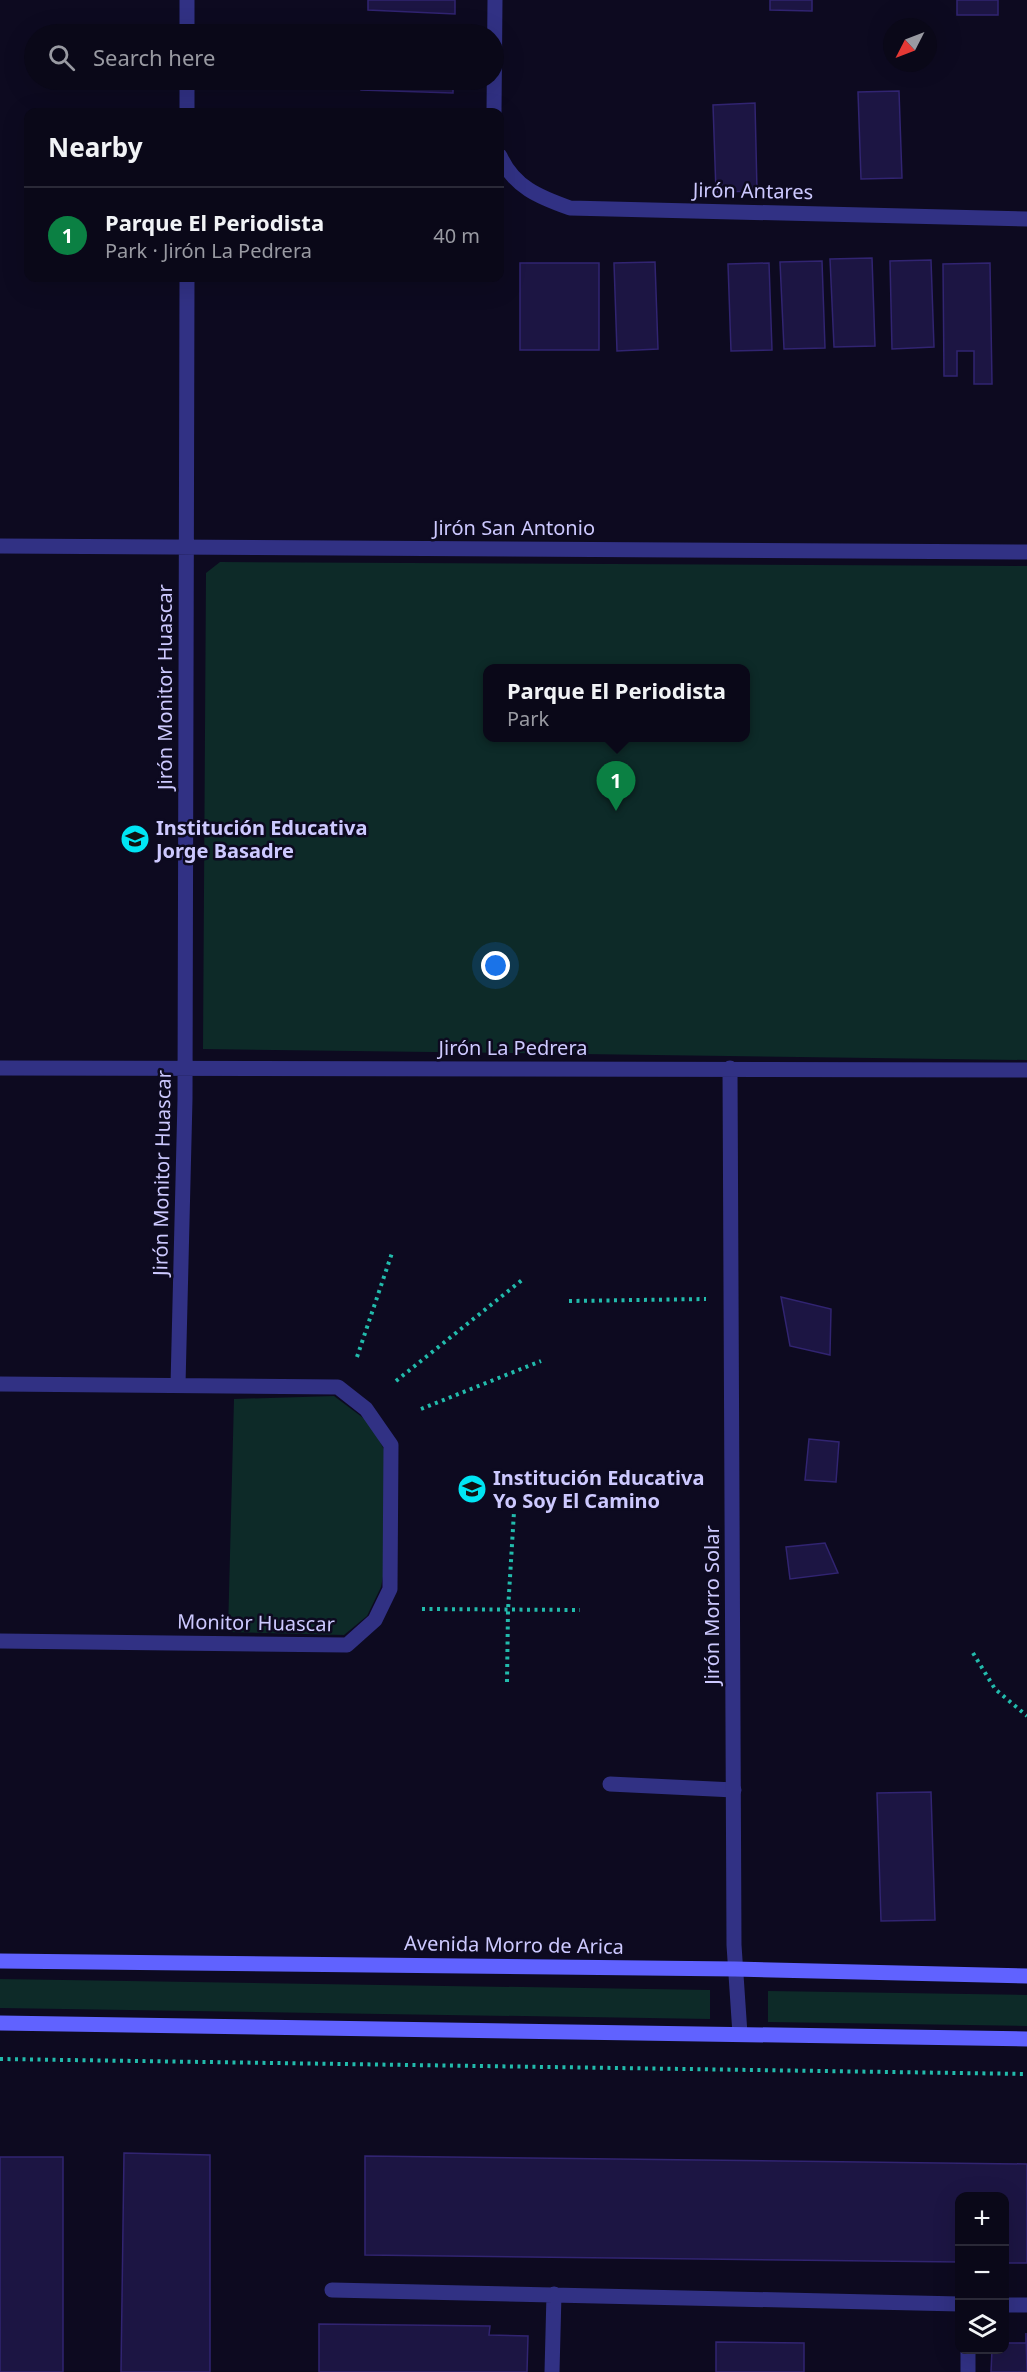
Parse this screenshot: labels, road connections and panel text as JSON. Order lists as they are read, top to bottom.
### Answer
{
  "streets": {
    "main road": ["Avenida Morro de Arica"],
    "street": [
      "Jirón Antares",
      "Jirón San Antonio",
      "Jirón Monitor Huascar",
      "Jirón La Pedrera",
      "Jirón Morro Solar",
      "Monitor Huascar"
    ]
  },
  "crossings": [
    ["Jirón San Antonio", "Jirón Monitor Huascar"],
    ["Jirón Monitor Huascar", "Jirón La Pedrera"],
    ["Jirón Monitor Huascar", "Monitor Huascar"],
    ["Jirón La Pedrera", "Jirón Morro Solar"],
    ["Jirón Morro Solar", "Avenida Morro de Arica"]
  ],
  "places": {
    "school or university": ["Institución Educativa Jorge Basadre", "Institución Educativa Yo Soy El Camino"]
  },
  "north": "bottom left",
  "page": {
    "search": "Search here",
    "heading": "Nearby",
    "list": [
      {
        "mark": "1",
        "name": "Parque El Periodista",
        "note": "Park · Jirón La Pedrera",
        "value": "40 m"
      }
    ],
    "popup": ["Parque El Periodista", "Park"],
    "pins": "1",
    "map_buttons": ["+", "−"]
  }
}
